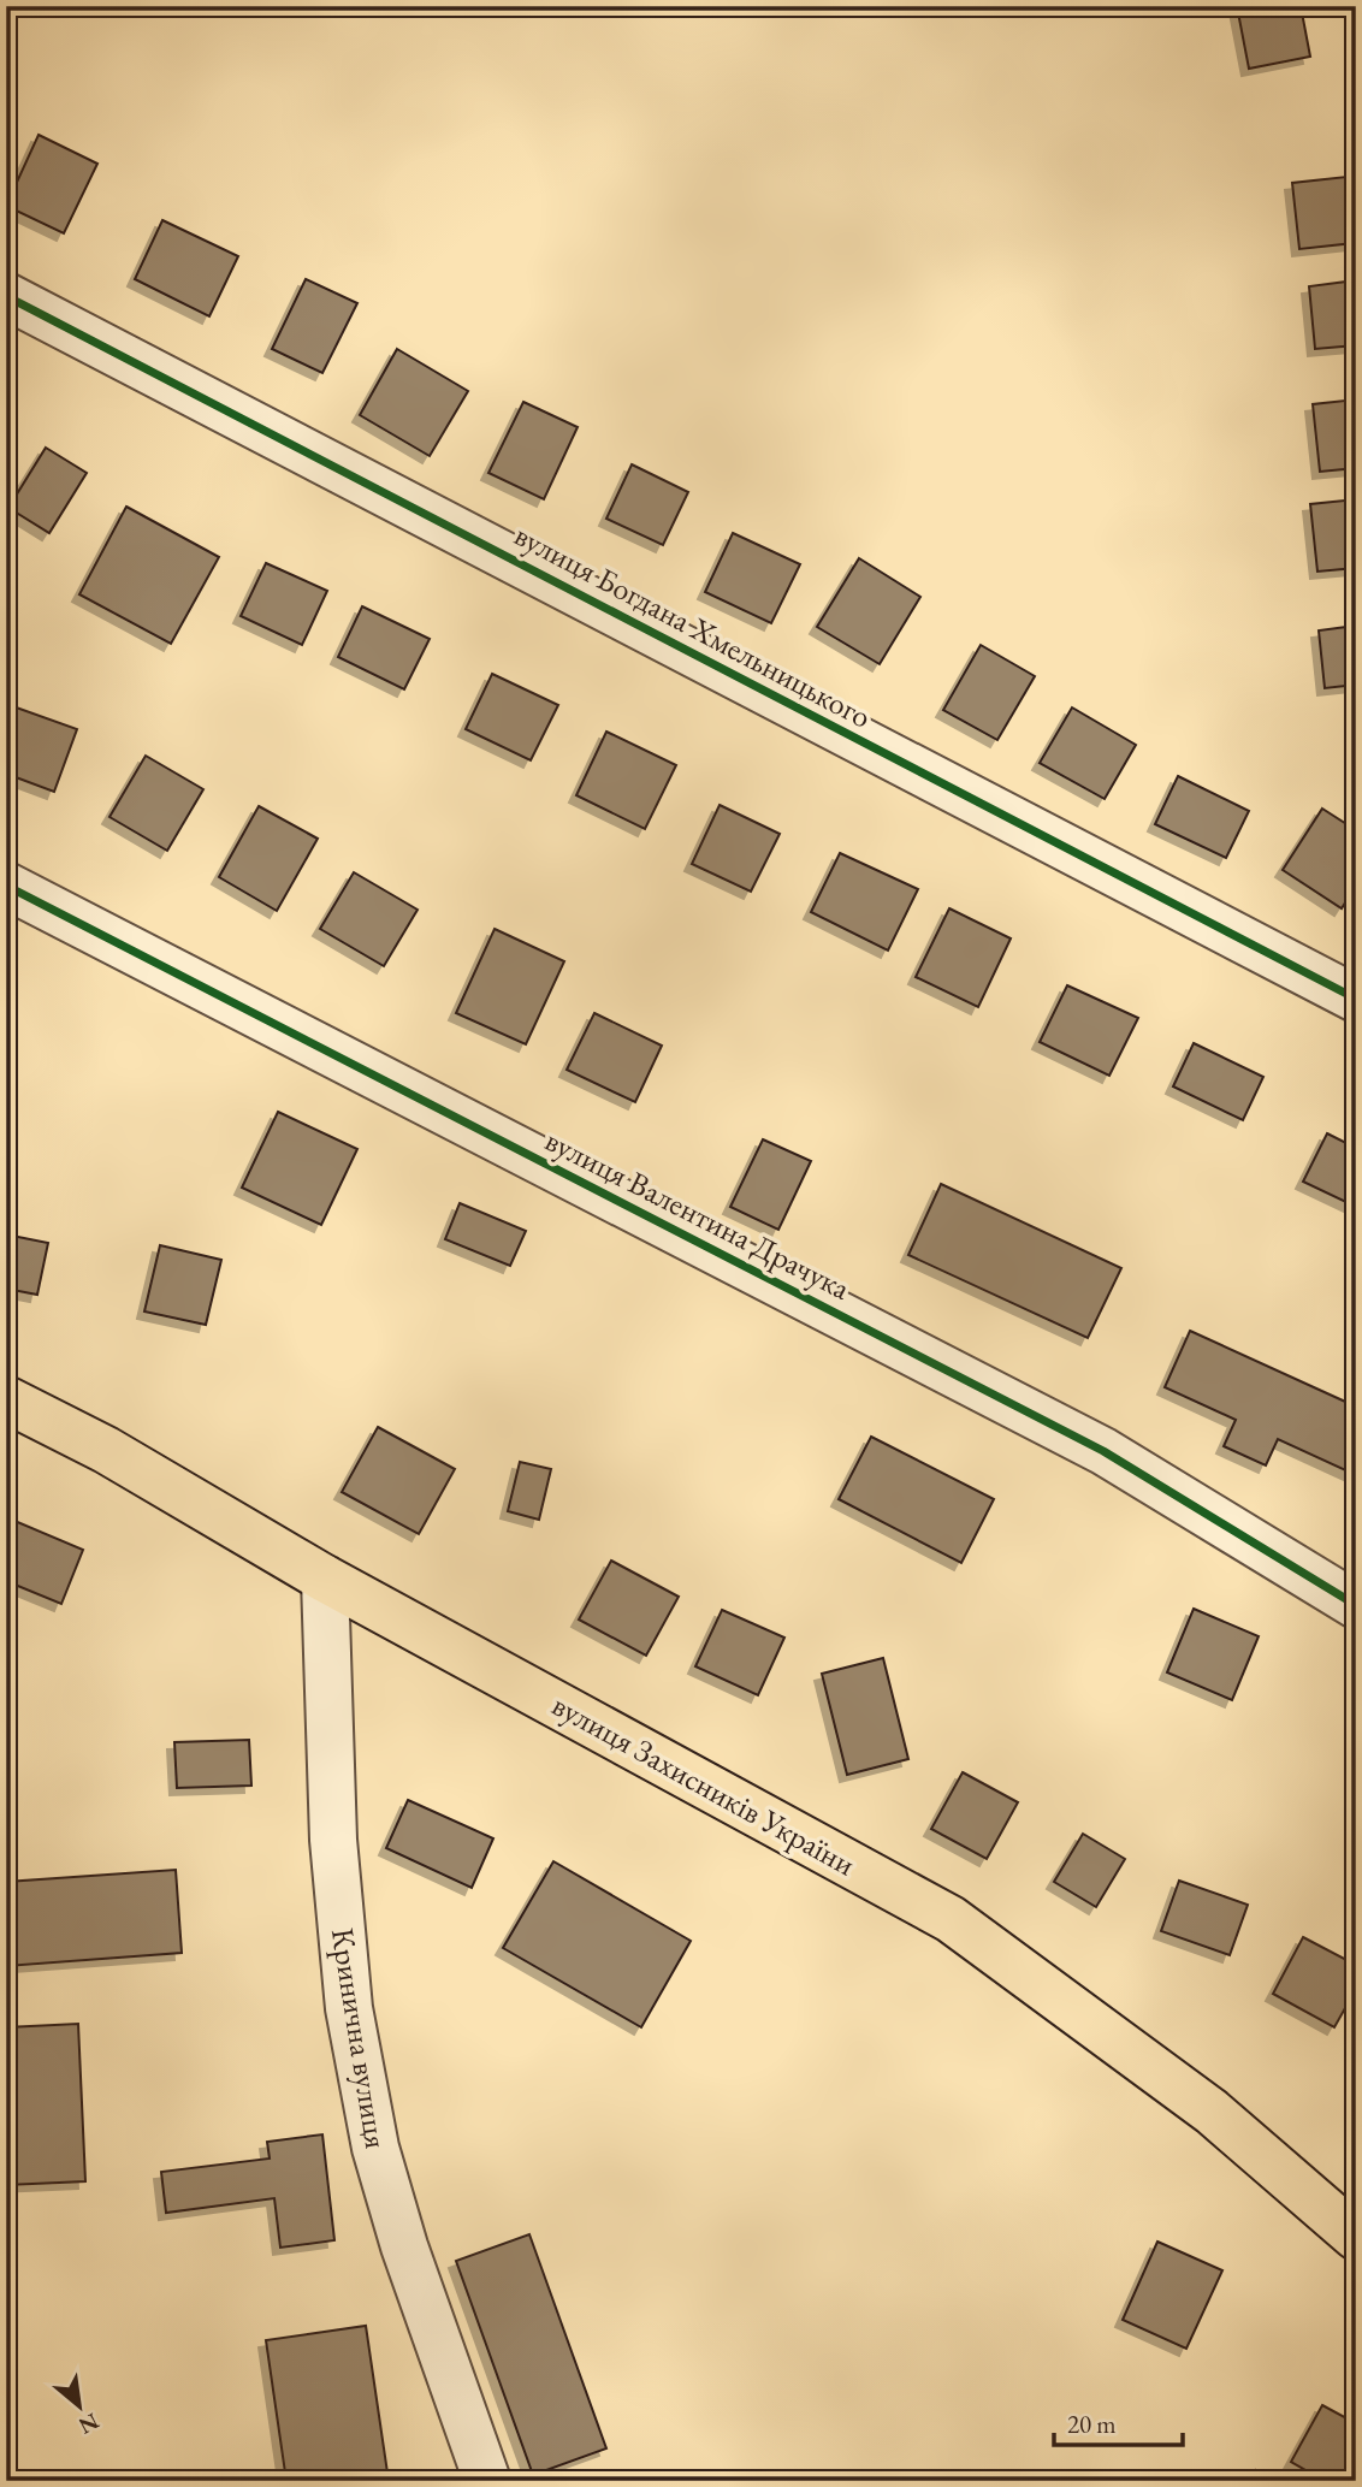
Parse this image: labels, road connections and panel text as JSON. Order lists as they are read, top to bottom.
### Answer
{
  "streets": {
    "main road": ["вулиця Захисників України"],
    "street": ["вулиця Богдана Хмельницького", "вулиця Валентина Драчука", "Кринична вулиця"]
  },
  "crossings": [
    ["вулиця Захисників України", "Кринична вулиця"]
  ],
  "scale_bar": "20 m",
  "north": "bottom right"
}
